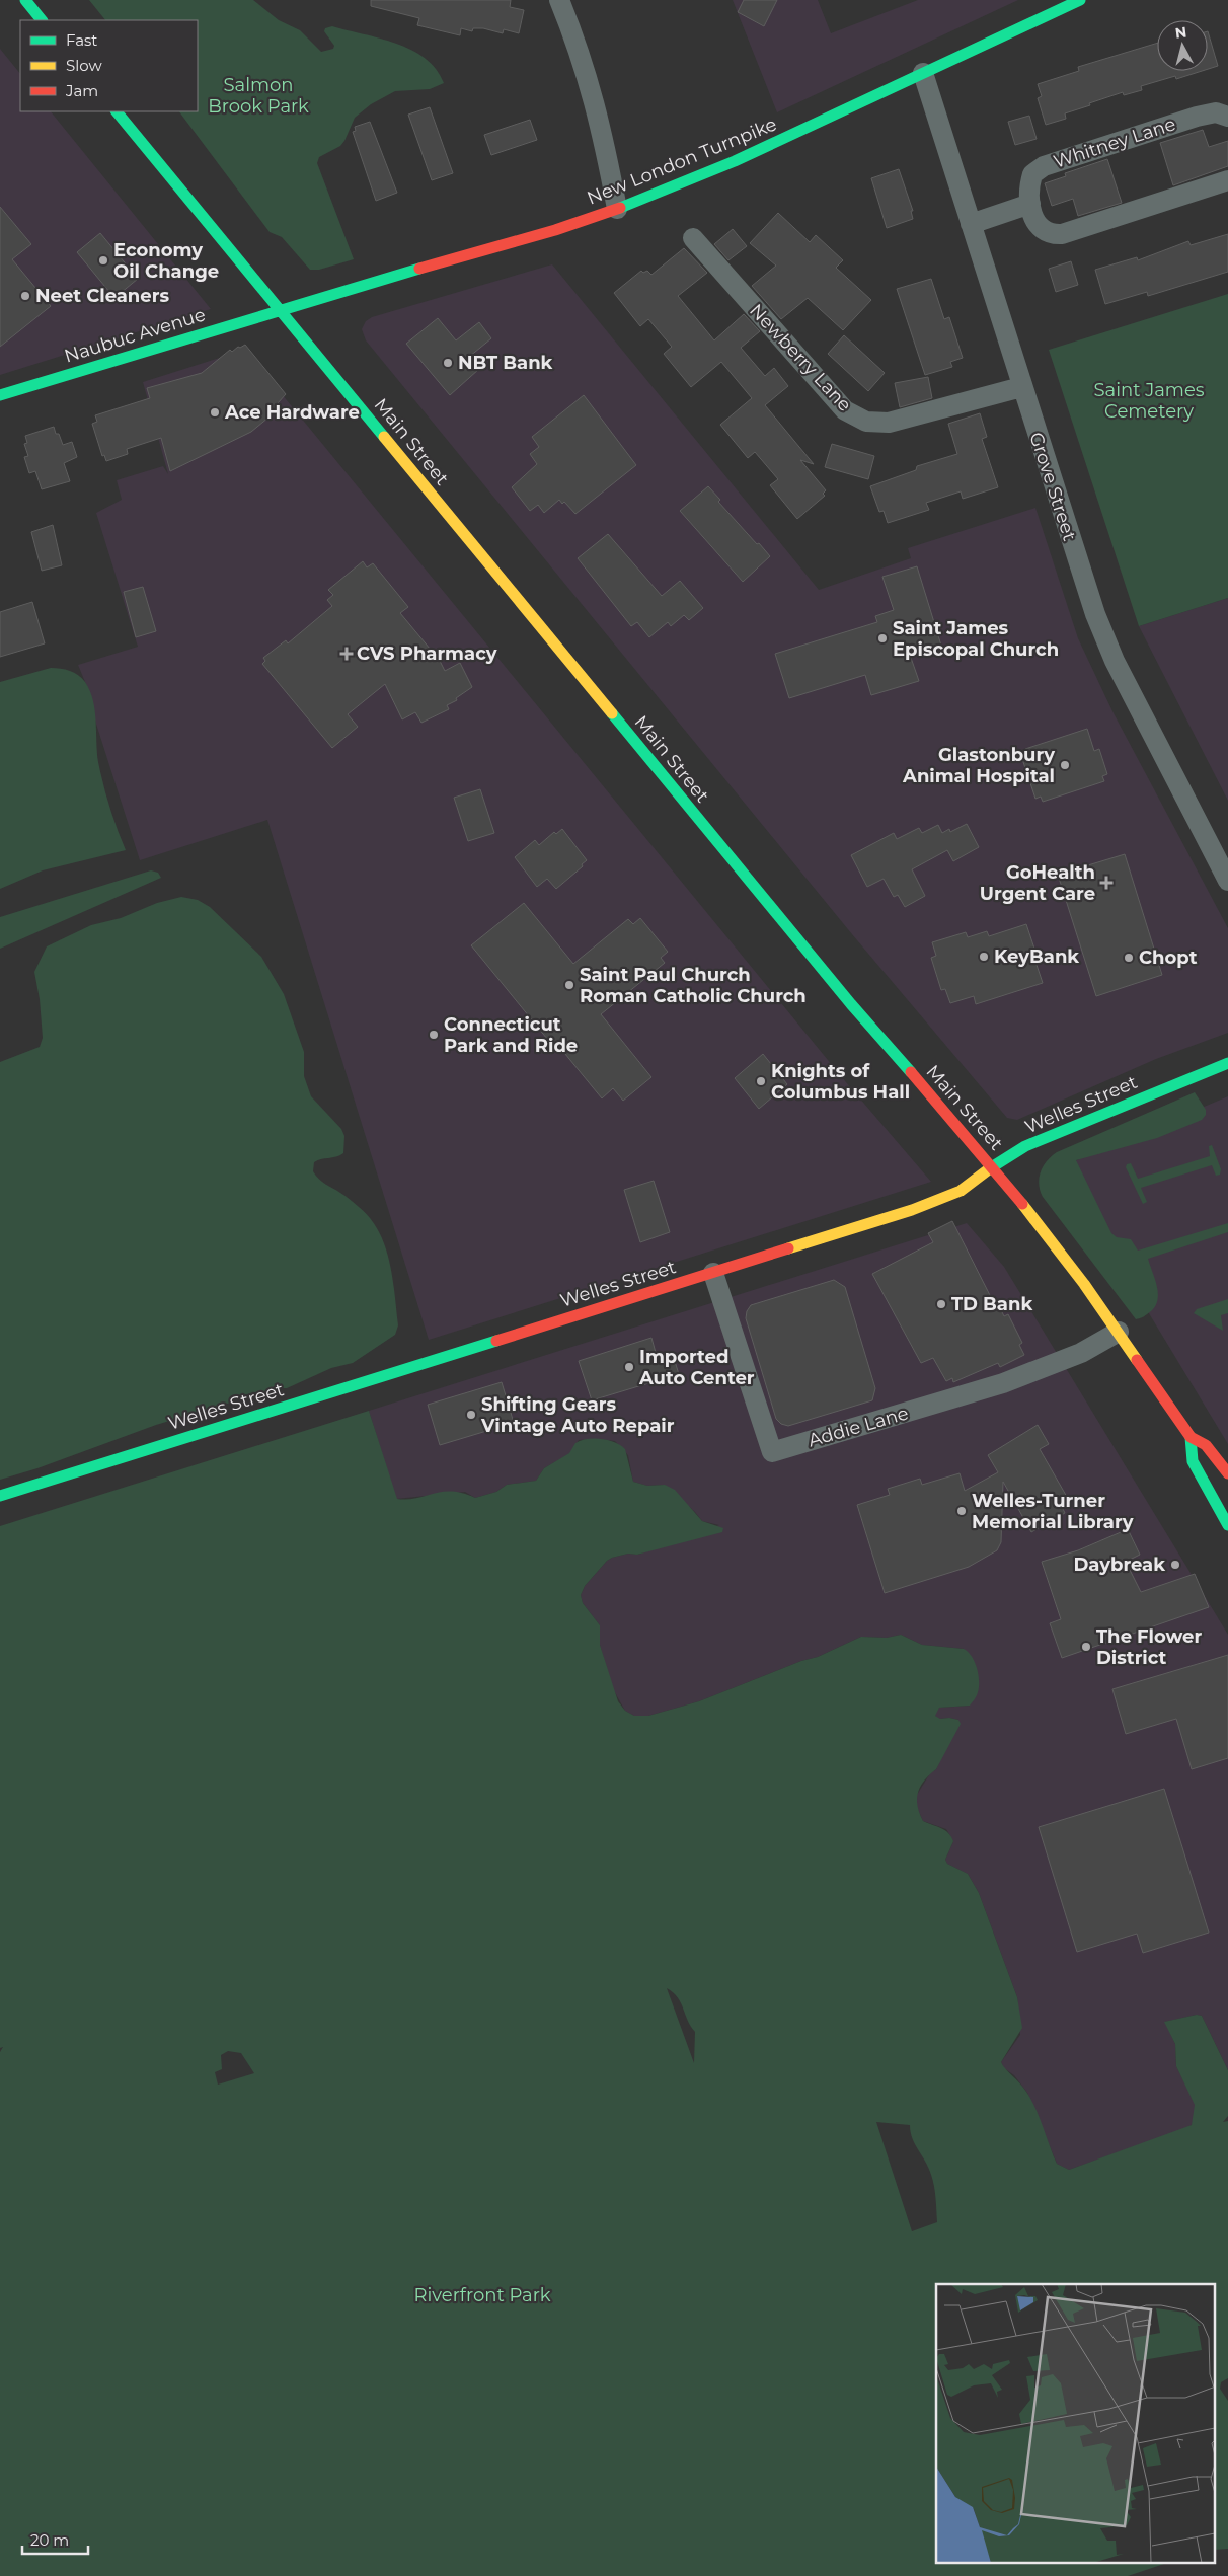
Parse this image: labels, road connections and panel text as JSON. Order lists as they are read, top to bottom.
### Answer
{
  "streets": {
    "main road": [
      "New London Turnpike",
      "Naubuc Avenue",
      "Main Street",
      "Welles Street"
    ],
    "street": [
      "Whitney Lane",
      "Newberry Lane",
      "Grove Street",
      "Addie Lane"
    ]
  },
  "crossings": [
    ["New London Turnpike", "Naubuc Avenue"],
    ["New London Turnpike", "Main Street"],
    ["New London Turnpike", "Grove Street"],
    ["Naubuc Avenue", "Main Street"],
    ["Newberry Lane", "Grove Street"],
    ["Main Street", "Welles Street"],
    ["Main Street", "Addie Lane"],
    ["Welles Street", "Addie Lane"]
  ],
  "parks": ["Salmon Brook Park", "Saint James Cemetery", "Riverfront Park"],
  "places": {
    "other": [
      "Economy Oil Change",
      "Neet Cleaners",
      "NBT Bank",
      "Ace Hardware",
      "Saint James Episcopal Church",
      "Glastonbury Animal Hospital",
      "KeyBank",
      "Chopt",
      "Saint Paul Church Roman Catholic Church",
      "Connecticut Park and Ride",
      "Knights of Columbus Hall",
      "TD Bank",
      "Imported Auto Center",
      "Shifting Gears Vintage Auto Repair",
      "Welles-Turner Memorial Library",
      "Daybreak",
      "The Flower District"
    ],
    "health": ["CVS Pharmacy", "GoHealth Urgent Care"]
  },
  "legend": ["Fast", "Slow", "Jam"],
  "scale_bar": "20 m",
  "north": "top"
}
